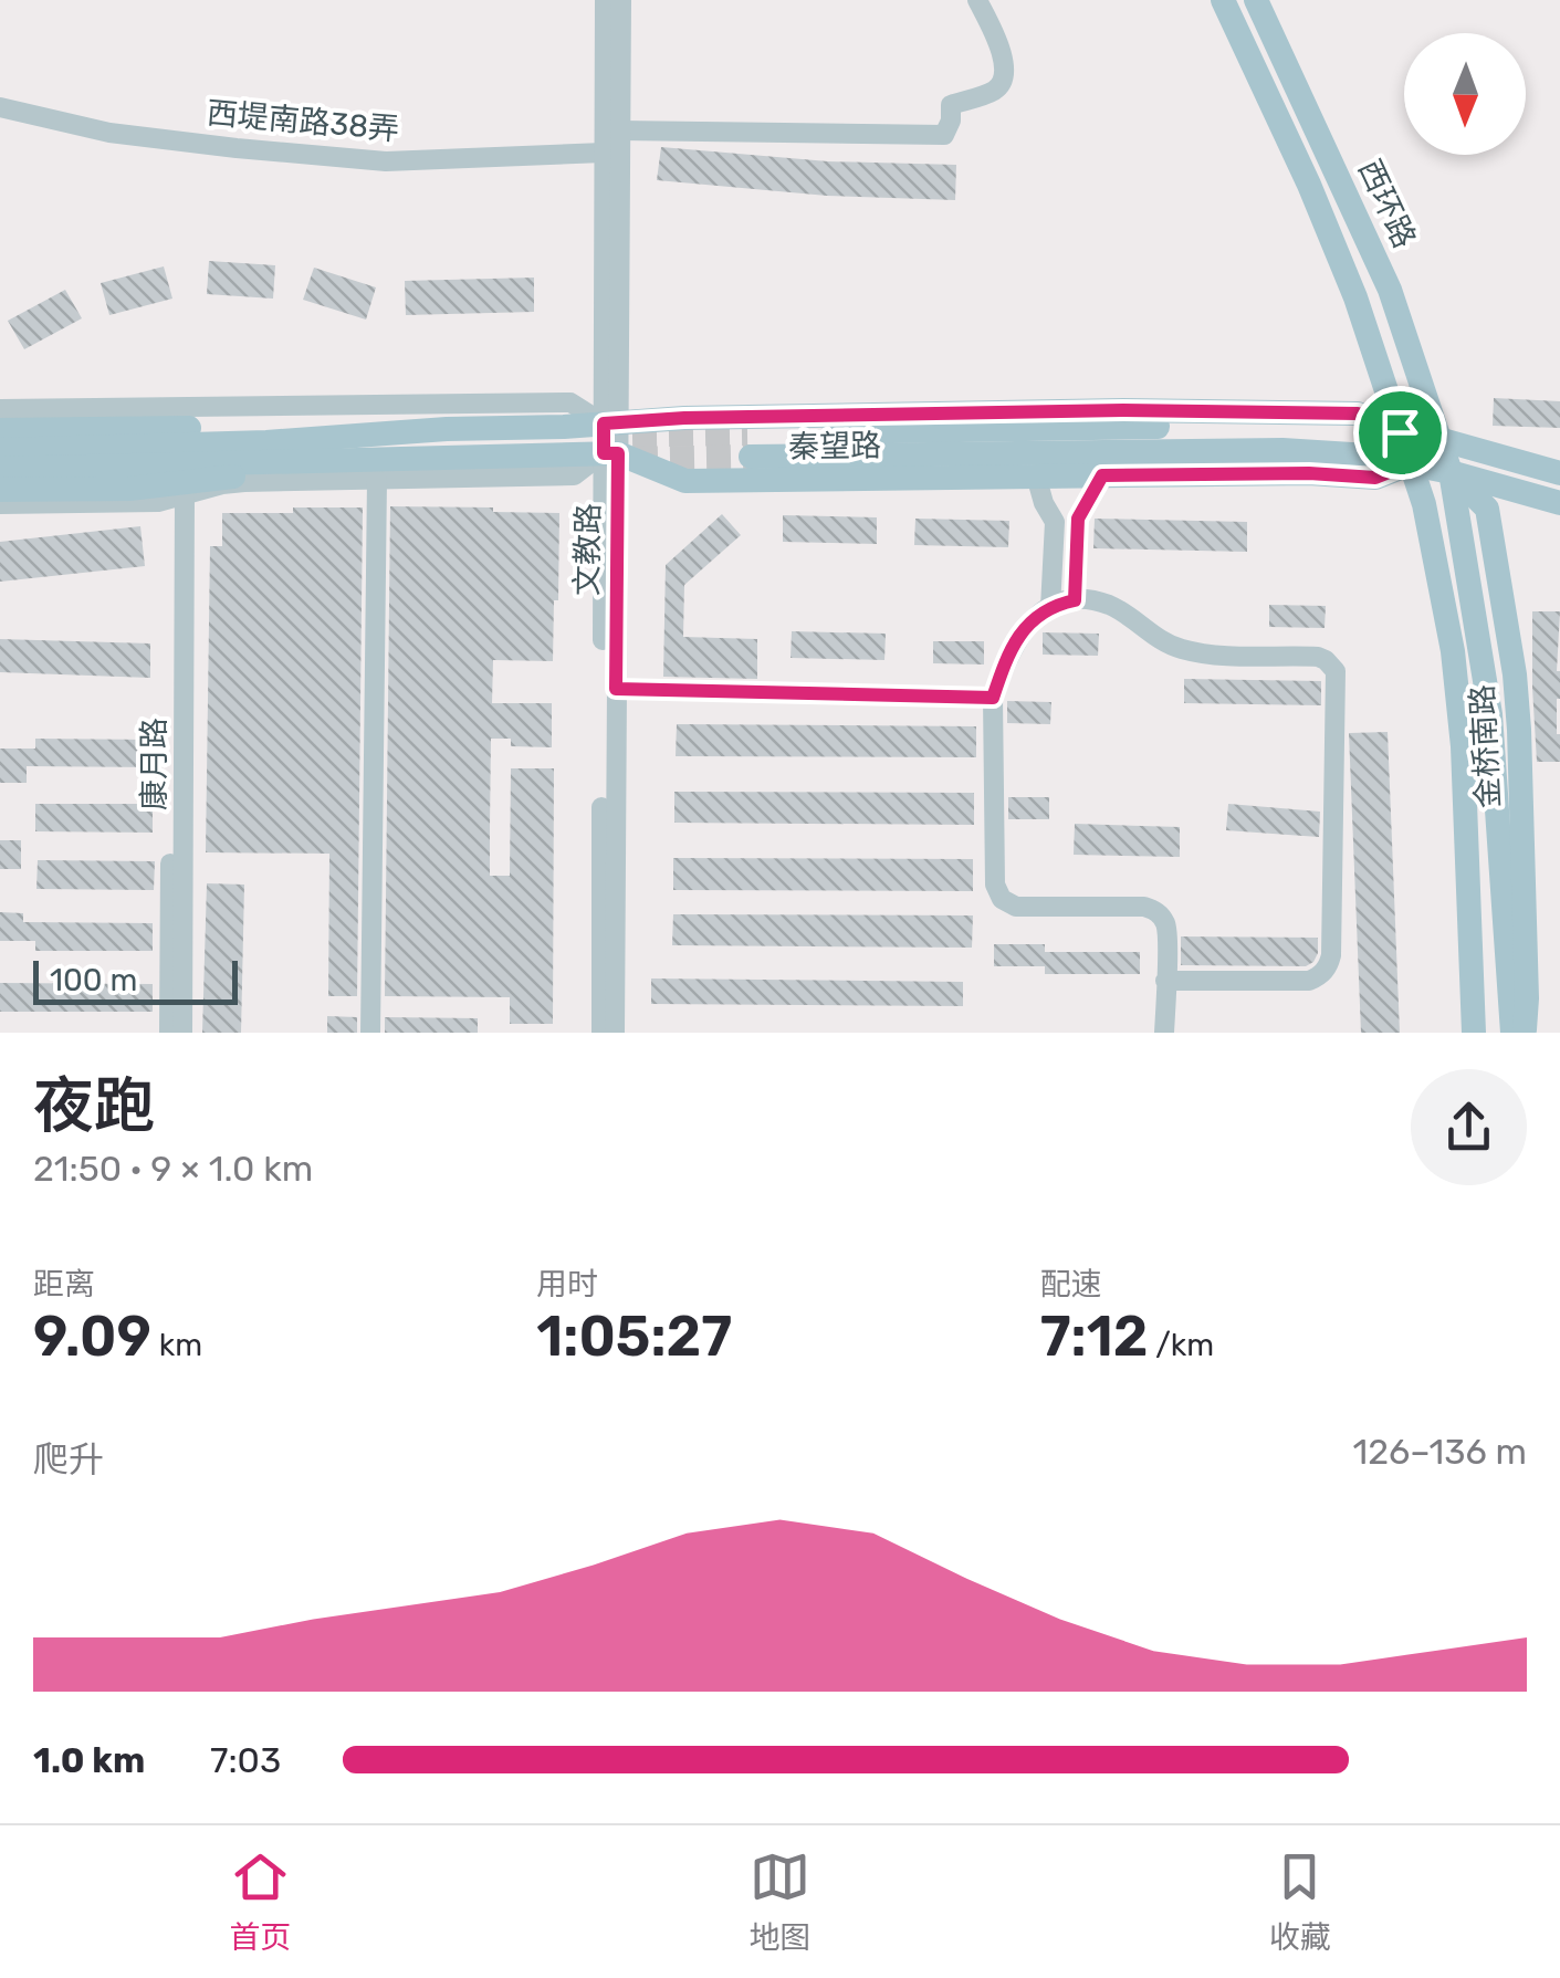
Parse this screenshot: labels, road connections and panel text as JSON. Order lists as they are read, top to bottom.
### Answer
{
  "streets": {
    "main road": ["西环路", "秦望路", "金桥南路"],
    "street": ["西堤南路38弄", "文教路", "康月路"]
  },
  "crossings": [
    ["西堤南路38弄", "文教路"],
    ["西环路", "秦望路"],
    ["西环路", "金桥南路"],
    ["秦望路", "文教路"],
    ["秦望路", "金桥南路"]
  ],
  "scale_bar": "100 m",
  "north": "bottom",
  "page": {
    "scale": "100 m",
    "heading": ["夜跑", "21:50 · 9 × 1.0 km"],
    "stats": [
      ["距离", "9.09 km"],
      ["用时", "1:05:27"],
      ["配速", "7:12 /km"]
    ],
    "chart": ["爬升", "126–136 m"],
    "list": [
      {
        "name": "1.0 km",
        "note": "7:03"
      }
    ],
    "tabs": ["首页", "地图", "收藏"]
  }
}
